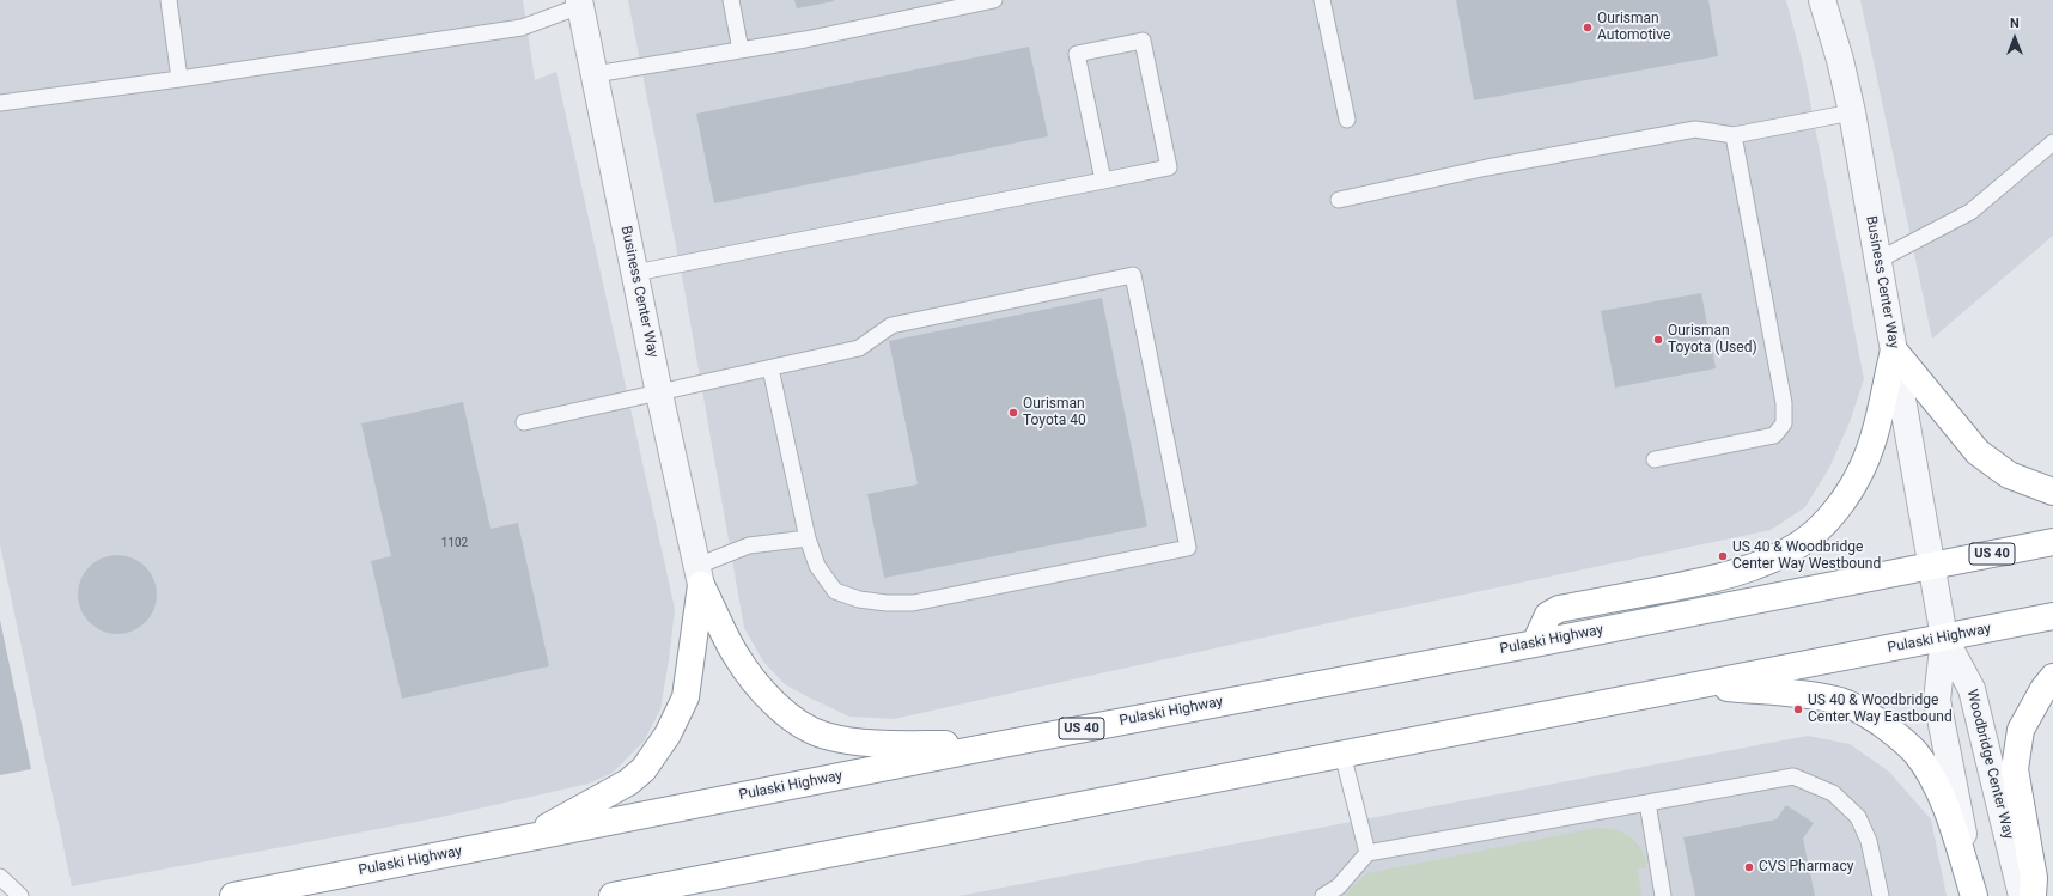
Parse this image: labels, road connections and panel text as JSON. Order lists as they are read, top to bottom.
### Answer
{
  "streets": {
    "highway": ["US 40", "Pulaski Highway"],
    "street": ["Business Center Way", "Woodbridge Center Way"]
  },
  "crossings": [
    ["Business Center Way", "Pulaski Highway"],
    ["Business Center Way", "Woodbridge Center Way"],
    ["Pulaski Highway", "Woodbridge Center Way"]
  ],
  "places": [
    "Ourisman Automotive",
    "Ourisman Toyota (Used)",
    "Ourisman Toyota 40",
    "US 40 & Woodbridge Center Way Westbound",
    "US 40 & Woodbridge Center Way Eastbound",
    "CVS Pharmacy"
  ],
  "house_numbers": ["1102"],
  "north": "top"
}
